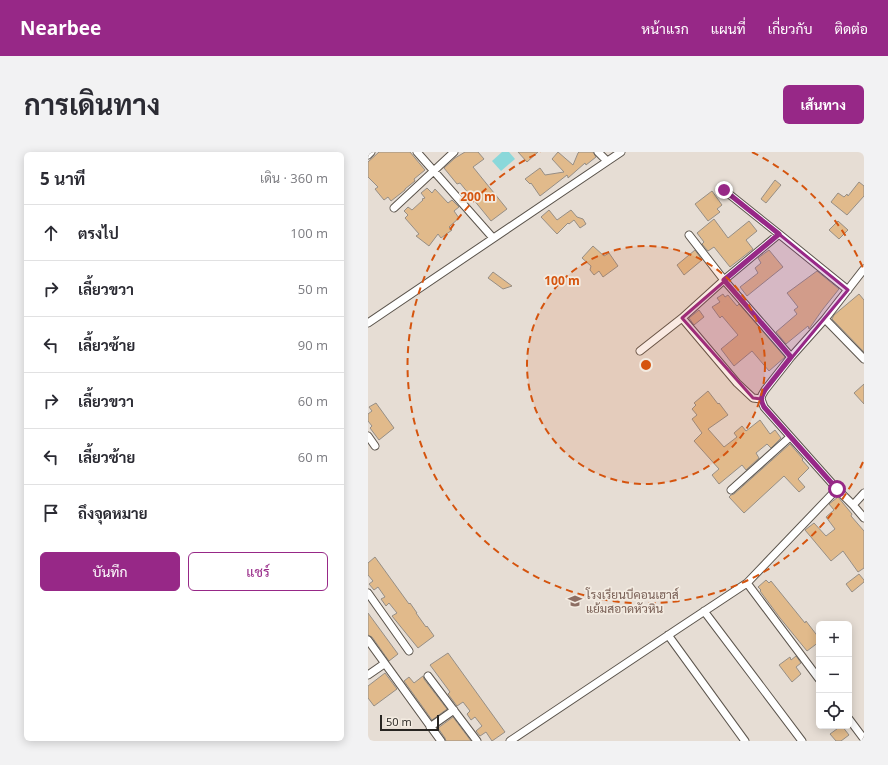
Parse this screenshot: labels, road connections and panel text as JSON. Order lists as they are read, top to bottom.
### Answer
{
  "places": {
    "school or university": ["โรงเรียนบีคอนเฮาส์ แย้มสอาดหัวหิน"]
  },
  "scale_bar": "50 m",
  "page": {
    "header": "Nearbee",
    "nav": [
      "หน้าแรก",
      "แผนที่",
      "เกี่ยวกับ",
      "ติดต่อ"
    ],
    "title": "การเดินทาง",
    "buttons": [
      "เส้นทาง",
      ["บันทึก", "แชร์"]
    ],
    "heading": ["5 นาที", "เดิน · 360 m"],
    "list": [
      ["ตรงไป", "100 m"],
      ["เลี้ยวขวา", "50 m"],
      ["เลี้ยวซ้าย", "90 m"],
      ["เลี้ยวขวา", "60 m"],
      ["เลี้ยวซ้าย", "60 m"],
      "ถึงจุดหมาย"
    ],
    "map_buttons": ["+", "−"],
    "scale": "50 m"
  },
  "rings": ["200 m", "100 m"]
}
